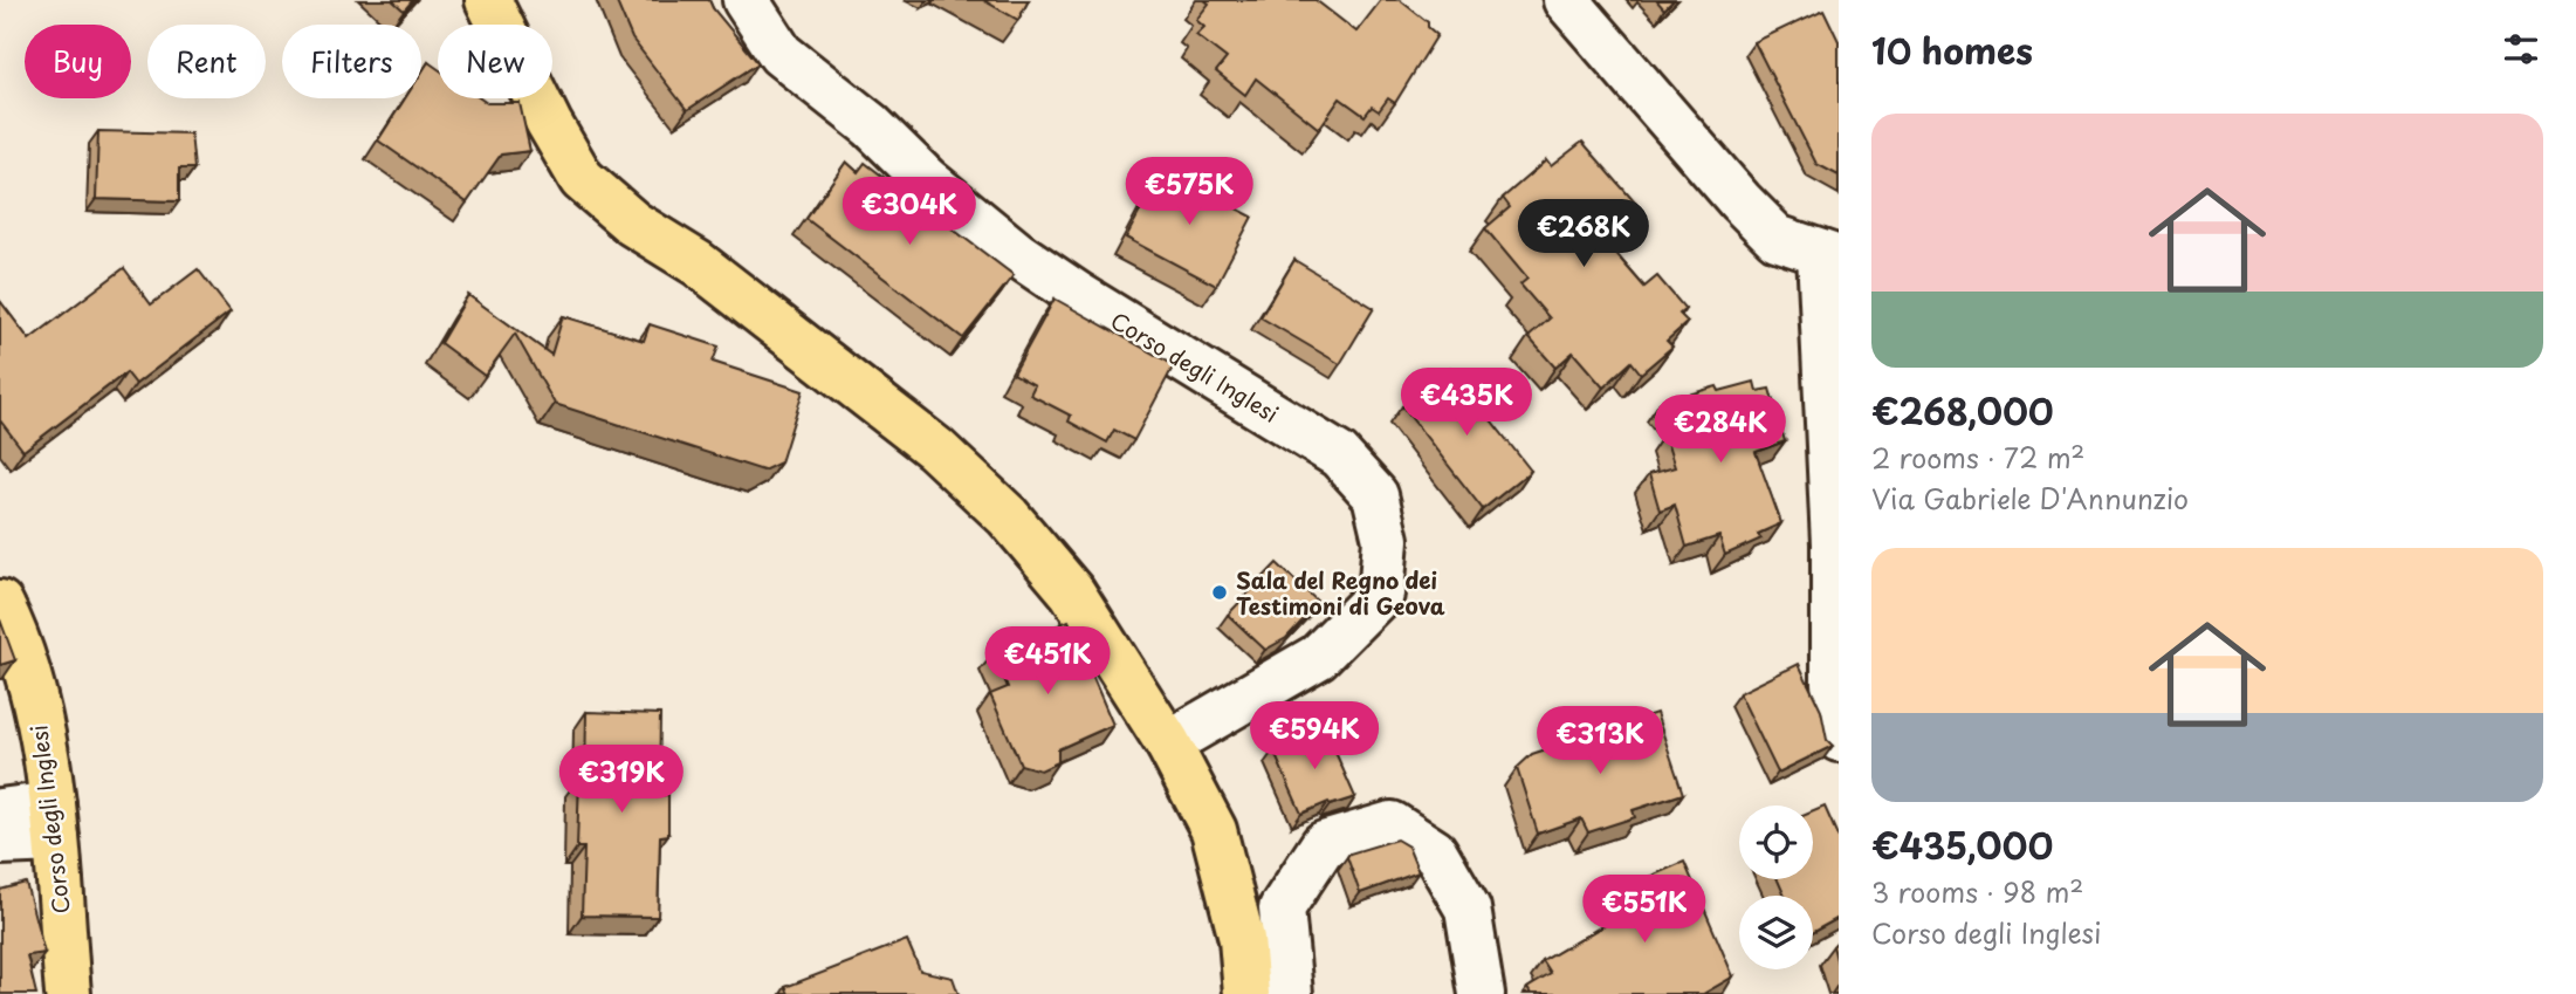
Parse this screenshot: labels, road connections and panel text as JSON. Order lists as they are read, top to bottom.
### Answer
{
  "streets": {
    "main road": ["Corso degli Inglesi"]
  },
  "places": ["Sala del Regno dei Testimoni di Geova"],
  "page": {
    "heading": "10 homes",
    "chip": [
      "Buy",
      "Rent",
      "Filters",
      "New"
    ],
    "list": [
      {
        "name": "€268,000",
        "note": "2 rooms · 72 m² · Via Gabriele D'Annunzio"
      },
      {
        "name": "€435,000",
        "note": "3 rooms · 98 m² · Corso degli Inglesi"
      }
    ],
    "price": [
      "€575K",
      "€304K",
      "€268K",
      "€435K",
      "€284K",
      "€451K",
      "€594K",
      "€313K",
      "€319K",
      "€551K"
    ]
  }
}
